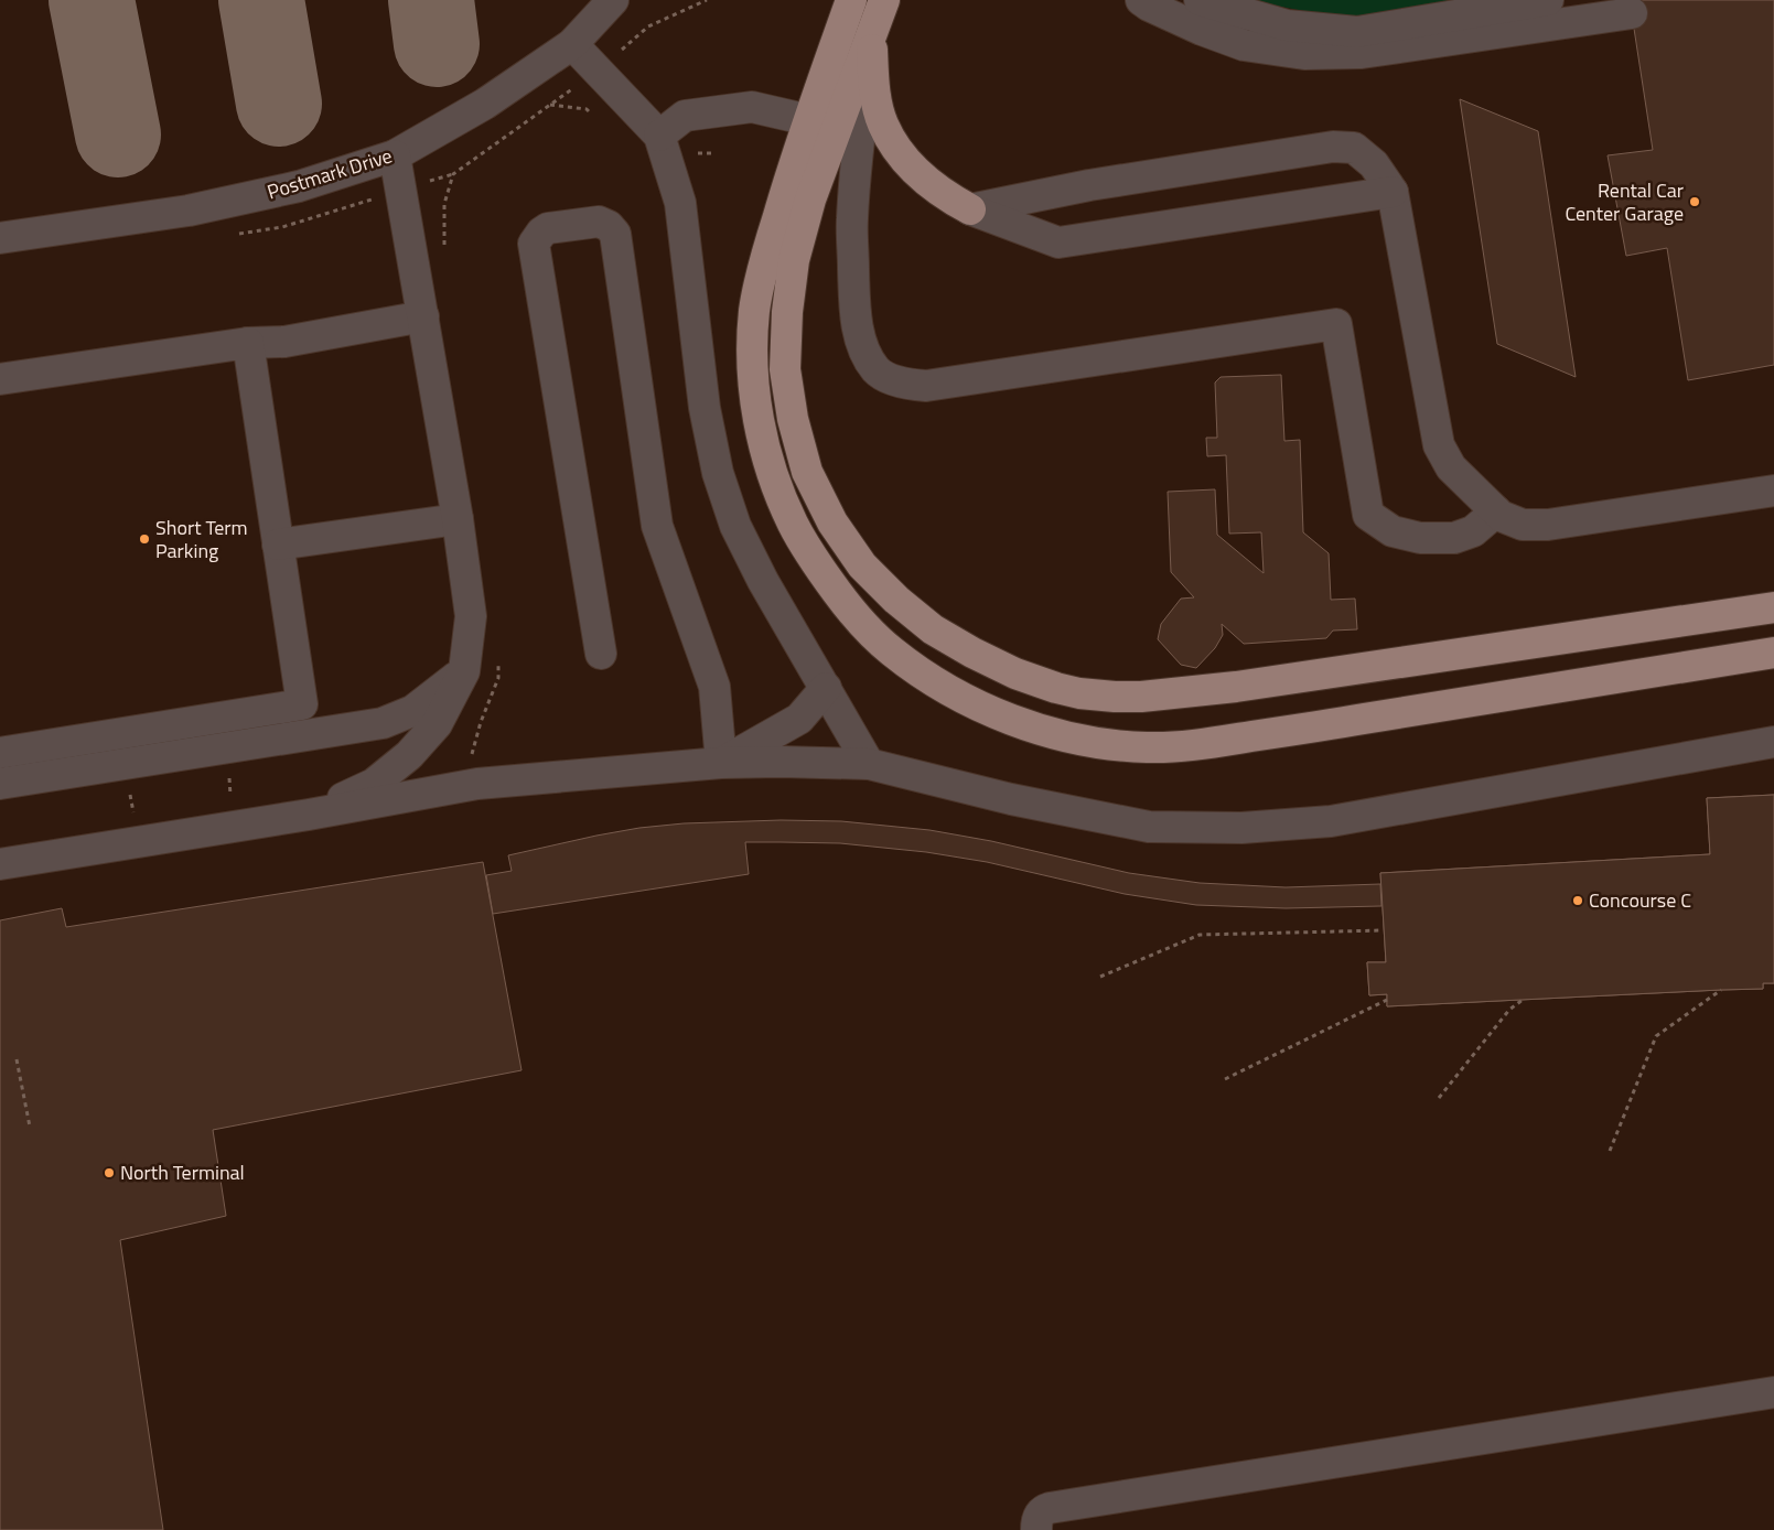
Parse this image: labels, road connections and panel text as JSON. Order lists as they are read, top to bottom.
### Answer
{
  "streets": {
    "street": ["Postmark Drive"]
  },
  "places": [
    "Rental Car Center Garage",
    "Short Term Parking",
    "Concourse C",
    "North Terminal"
  ]
}
